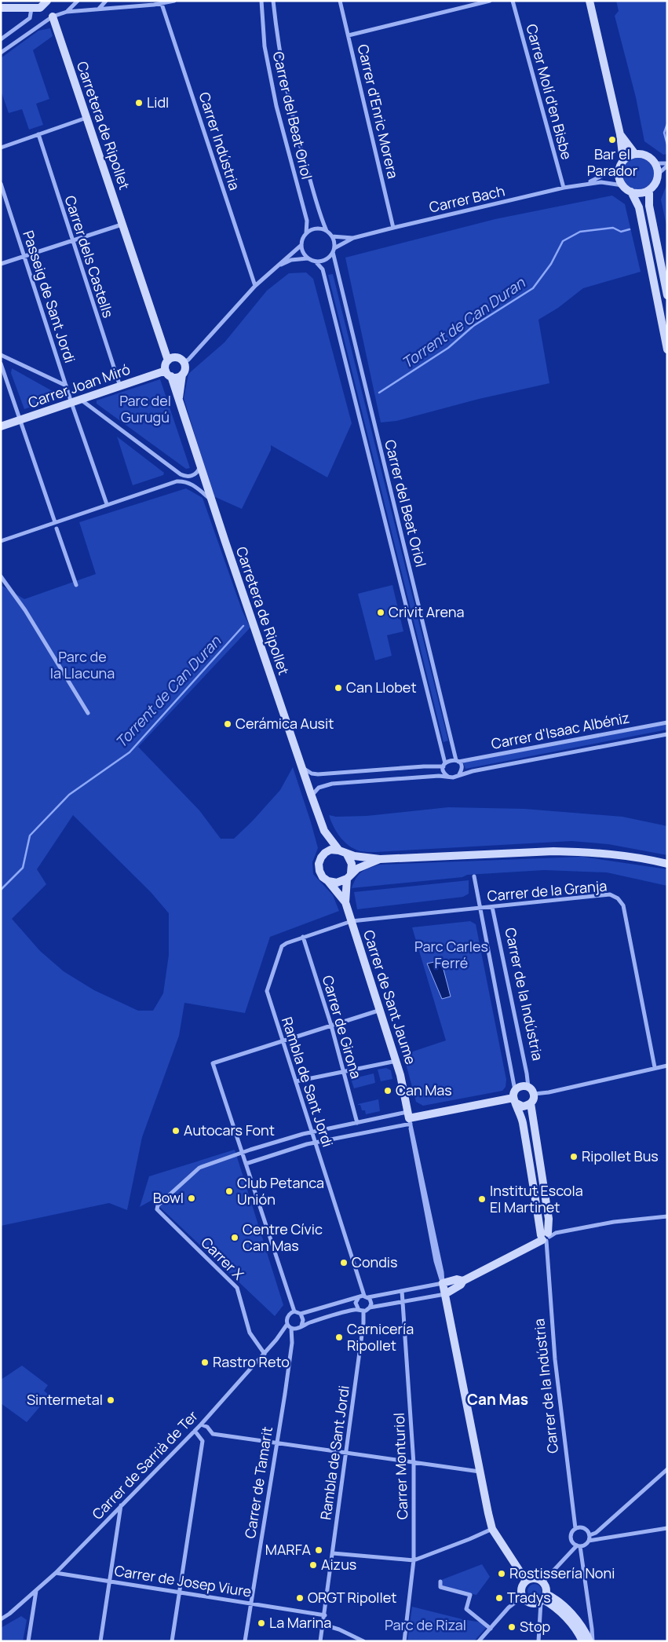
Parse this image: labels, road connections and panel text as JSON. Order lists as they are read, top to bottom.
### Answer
{
  "streets": {
    "street": [
      "Carrer Molí d'en Bisbe",
      "Carrer d'Enric Morera",
      "Carrer del Beat Oriol",
      "Carretera de Ripollet",
      "Carrer Indústria",
      "Carrer Bach",
      "Carrer dels Castells",
      "Passeig de Sant Jordi",
      "Carrer Joan Miró",
      "Carrer d'Isaac Albéniz",
      "Carrer de la Granja",
      "Carrer de la Indústria",
      "Carrer de Sant Jaume",
      "Carrer de Girona",
      "Rambla de Sant Jordi",
      "Carrer X",
      "Carrer de Sarrià de Ter",
      "Carrer Monturiol",
      "Carrer de Tamarit",
      "Carrer de Josep Viure"
    ]
  },
  "crossings": [
    ["Carrer Molí d'en Bisbe", "Carrer Bach"],
    ["Carrer d'Enric Morera", "Carrer Bach"],
    ["Carrer del Beat Oriol", "Carrer Bach"],
    ["Carrer del Beat Oriol", "Carrer d'Isaac Albéniz"],
    ["Carretera de Ripollet", "Carrer Joan Miró"],
    ["Carretera de Ripollet", "Carrer d'Isaac Albéniz"],
    ["Carretera de Ripollet", "Carrer de Sant Jaume"],
    ["Carrer dels Castells", "Carrer Joan Miró"],
    ["Passeig de Sant Jordi", "Carrer Joan Miró"],
    ["Carrer de la Granja", "Carrer de la Indústria"],
    ["Carrer de la Granja", "Carrer de Sant Jaume"],
    ["Carrer de la Granja", "Rambla de Sant Jordi"],
    ["Carrer de Sant Jaume", "Rambla de Sant Jordi"],
    ["Carrer de Girona", "Rambla de Sant Jordi"],
    ["Rambla de Sant Jordi", "Carrer de Josep Viure"],
    ["Carrer X", "Carrer de Sarrià de Ter"],
    ["Carrer de Sarrià de Ter", "Carrer de Tamarit"],
    ["Carrer de Sarrià de Ter", "Carrer de Josep Viure"],
    ["Carrer de Tamarit", "Carrer de Josep Viure"]
  ],
  "districts": ["Can Mas"],
  "water": ["Torrent de Can Duran"],
  "parks": [
    "Parc del Gurugú",
    "Parc de la Llacuna",
    "Parc Carles Ferré",
    "Parc de Rizal"
  ],
  "places": [
    "Lidl",
    "Bar el Parador",
    "Crivit Arena",
    "Can Llobet",
    "Cerámica Ausit",
    "Can Mas",
    "Autocars Font",
    "Ripollet Bus",
    "Club Petanca Unión",
    "Bowl",
    "Institut Escola El Martinet",
    "Centre Cívic Can Mas",
    "Condis",
    "Carnicería Ripollet",
    "Rastro Reto",
    "Sintermetal",
    "MARFA",
    "Aizus",
    "Rostissería Noni",
    "ORGT Ripollet",
    "Tradys",
    "La Marina",
    "Stop"
  ]
}
